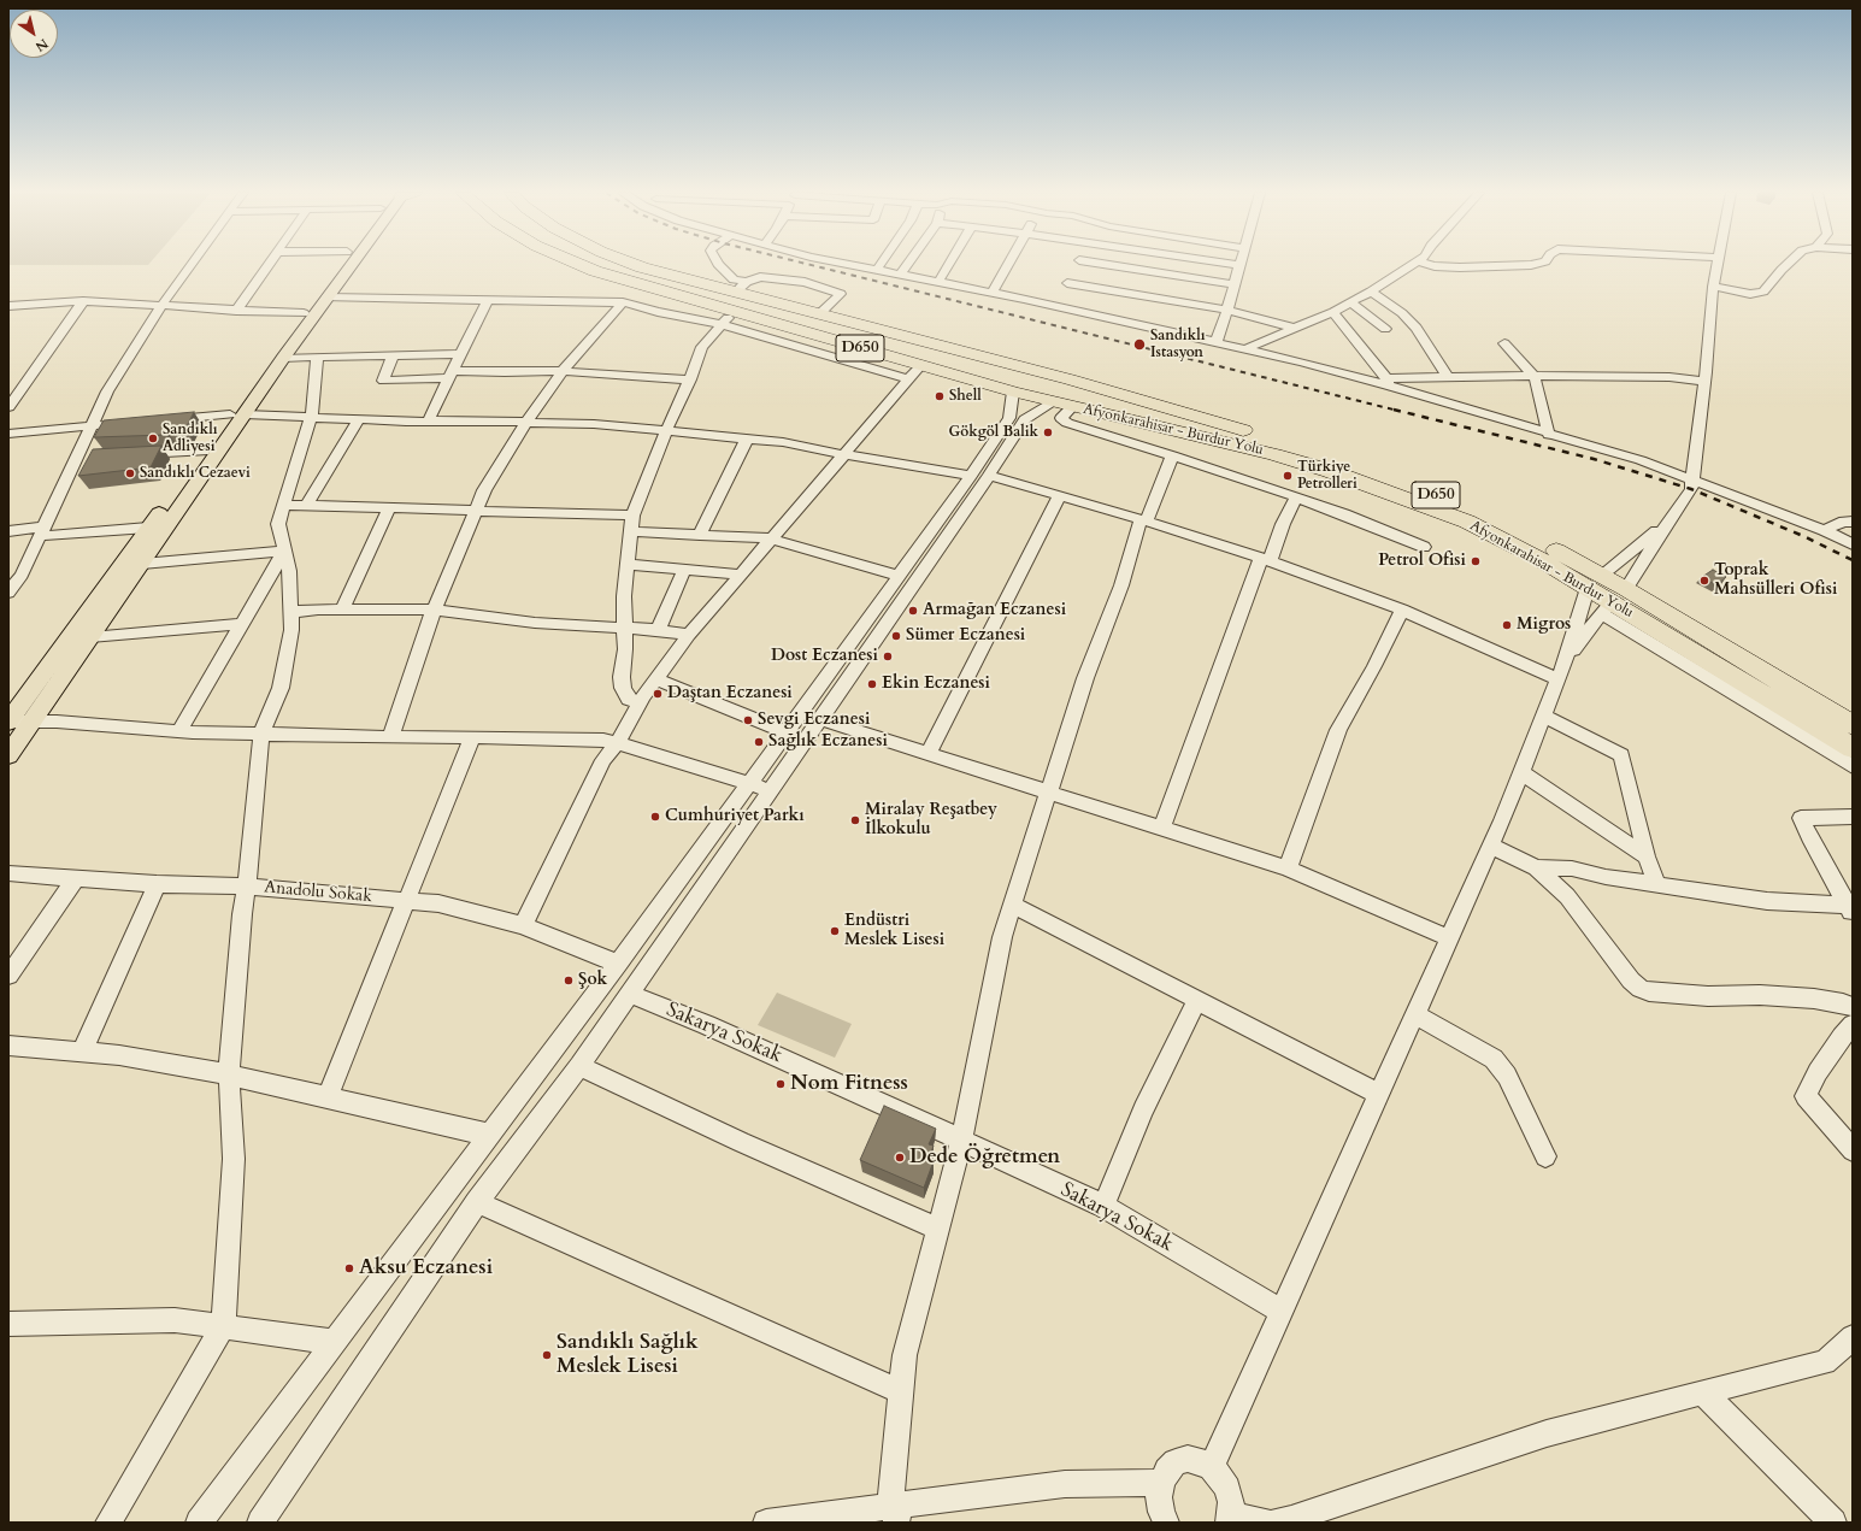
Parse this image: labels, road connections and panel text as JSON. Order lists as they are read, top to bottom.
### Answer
{
  "streets": {
    "highway": ["D650", "Afyonkarahisar - Burdur Yolu"],
    "street": ["Anadolu Sokak", "Sakarya Sokak"]
  },
  "places": [
    "Sandıklı Istasyon",
    "Shell",
    "Gökgöl Balik",
    "Sandıklı Adliyesi",
    "Sandıklı Cezaevi",
    "Türkiye Petrolleri",
    "Petrol Ofisi",
    "Toprak Mahsülleri Ofisi",
    "Armağan Eczanesi",
    "Migros",
    "Sümer Eczanesi",
    "Dost Eczanesi",
    "Ekin Eczanesi",
    "Daştan Eczanesi",
    "Sevgi Eczanesi",
    "Sağlık Eczanesi",
    "Cumhuriyet Parkı",
    "Miralay Reşatbey İlkokulu",
    "Endüstri Meslek Lisesi",
    "Şok",
    "Nom Fitness",
    "Dede Öğretmen",
    "Aksu Eczanesi",
    "Sandıklı Sağlık Meslek Lisesi"
  ],
  "north": "bottom right"
}
